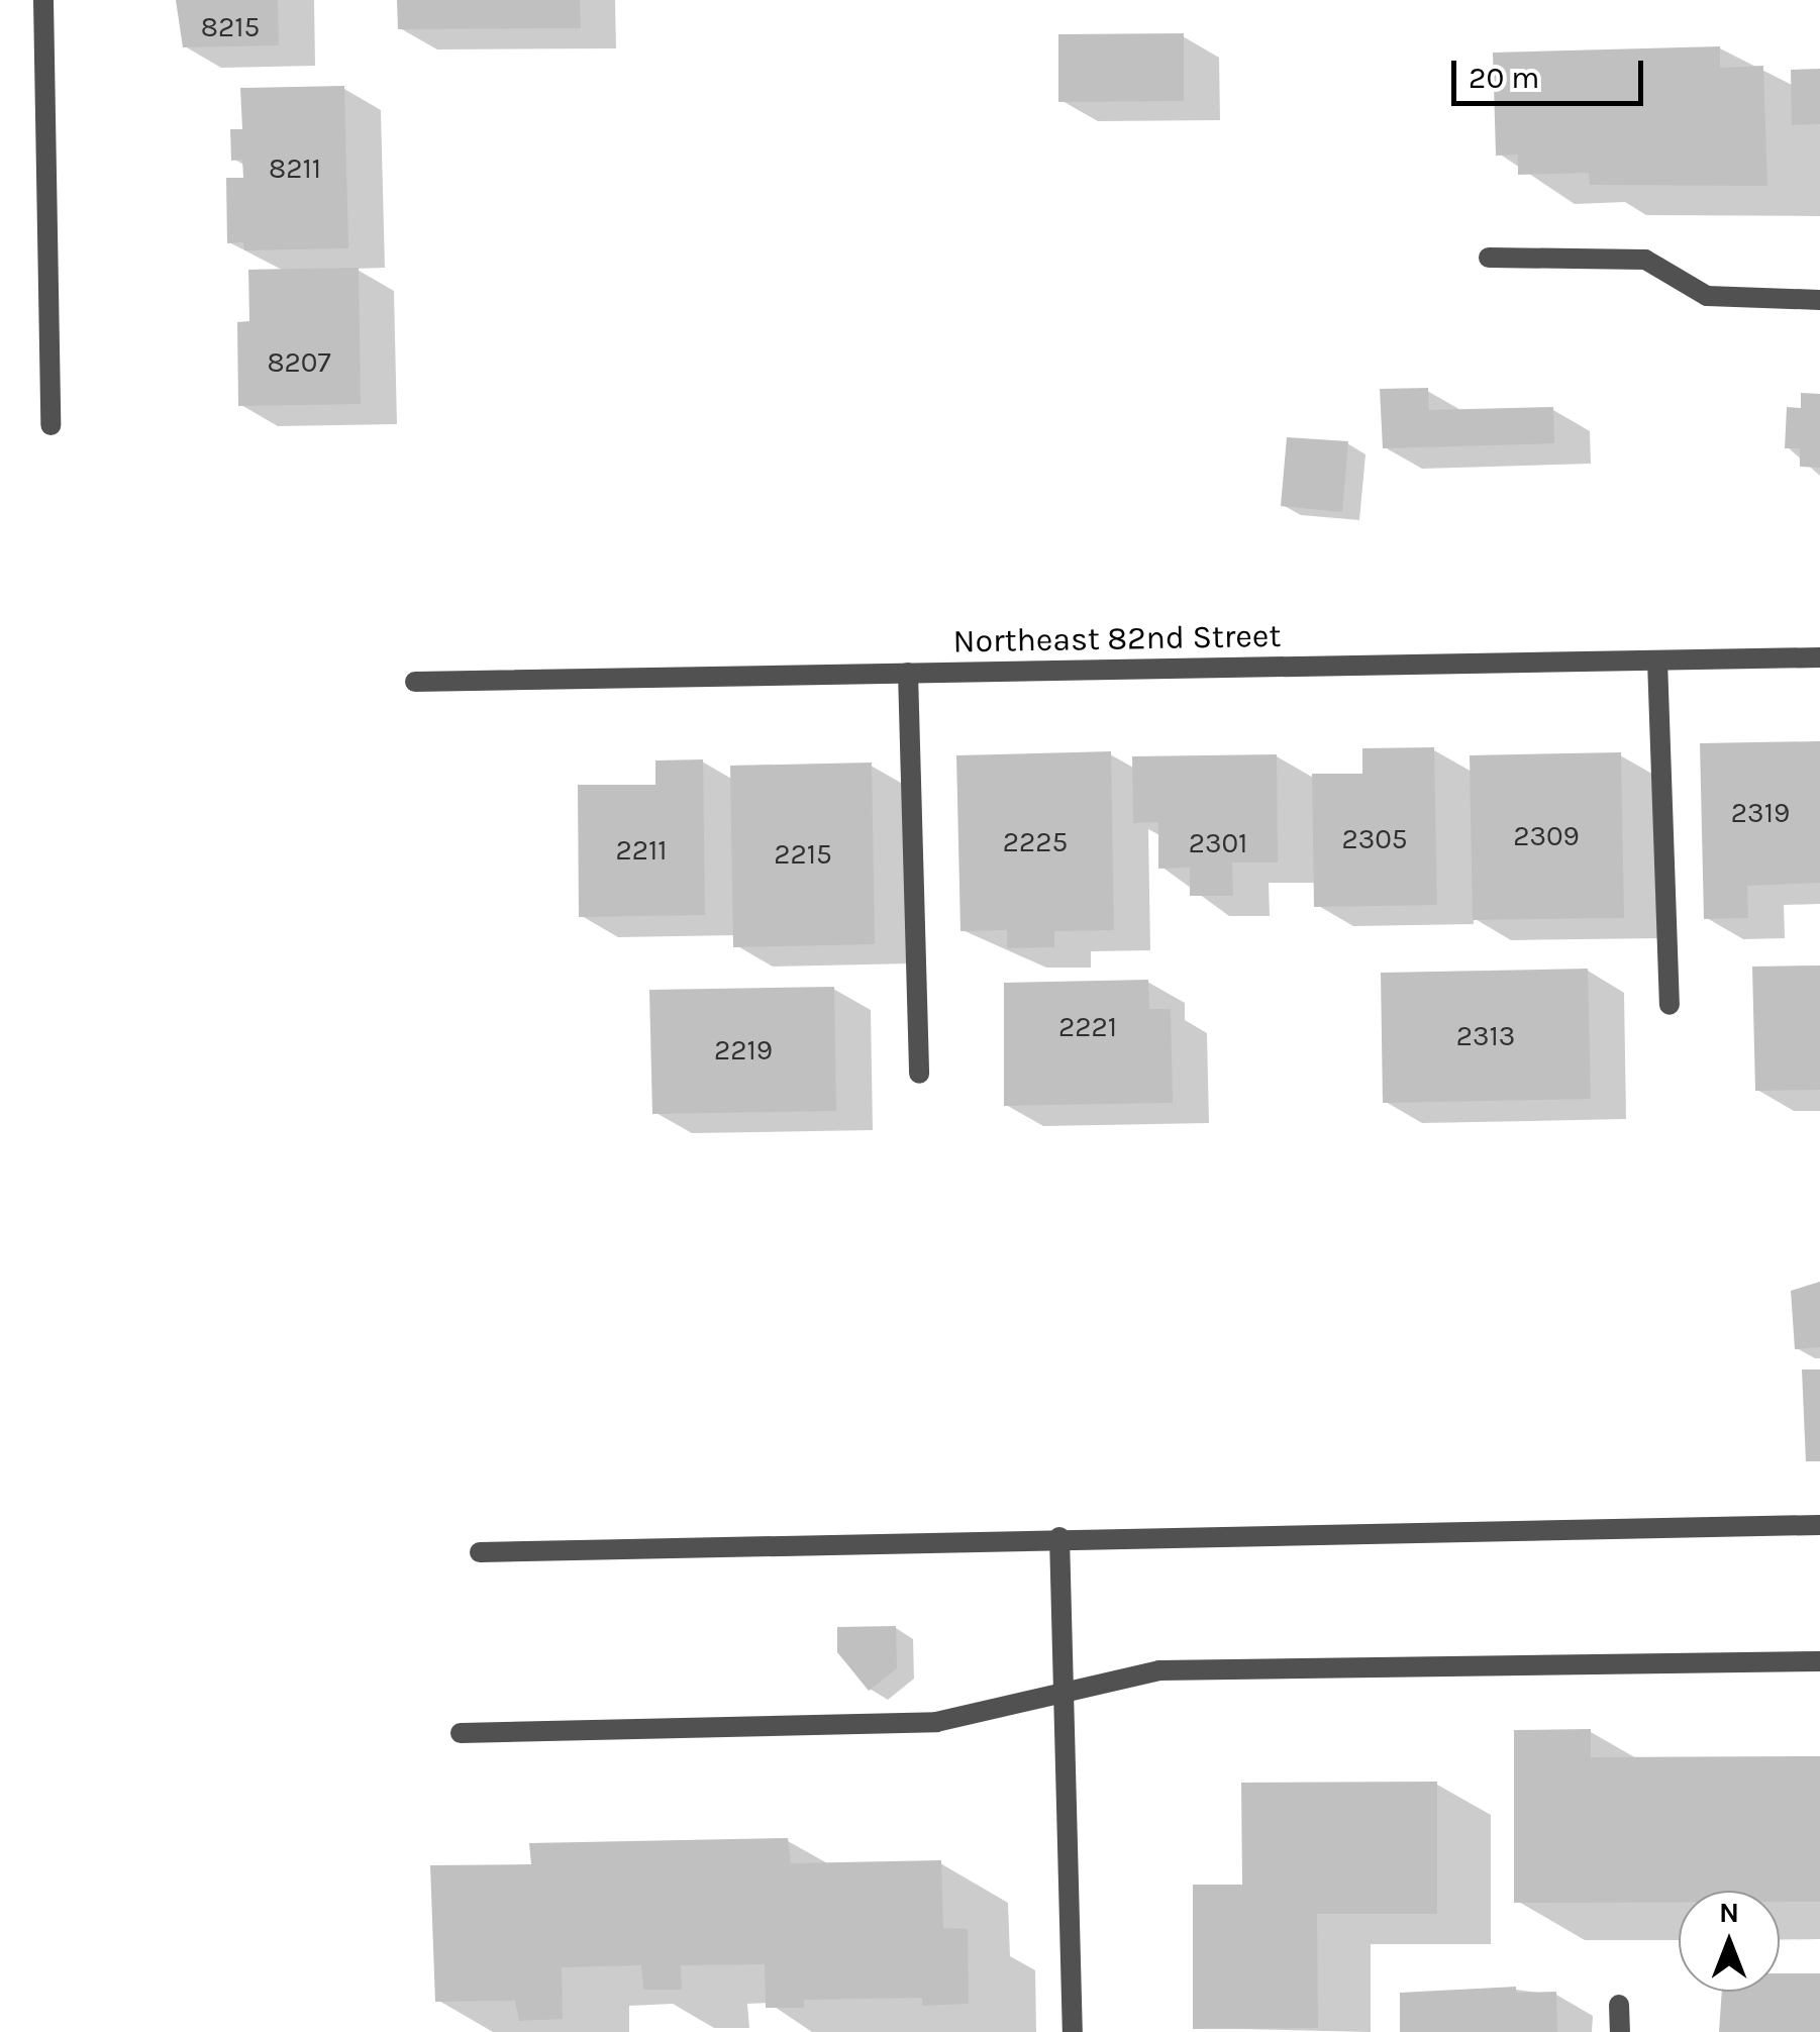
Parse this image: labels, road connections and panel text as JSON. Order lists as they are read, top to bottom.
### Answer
{
  "streets": {
    "street": ["Northeast 82nd Street"]
  },
  "house_numbers": [
    "8215",
    "8211",
    "8207",
    "2319",
    "2309",
    "2305",
    "2225",
    "2301",
    "2211",
    "2215",
    "2221",
    "2313",
    "2219"
  ],
  "scale_bar": "20 m",
  "north": "top"
}
